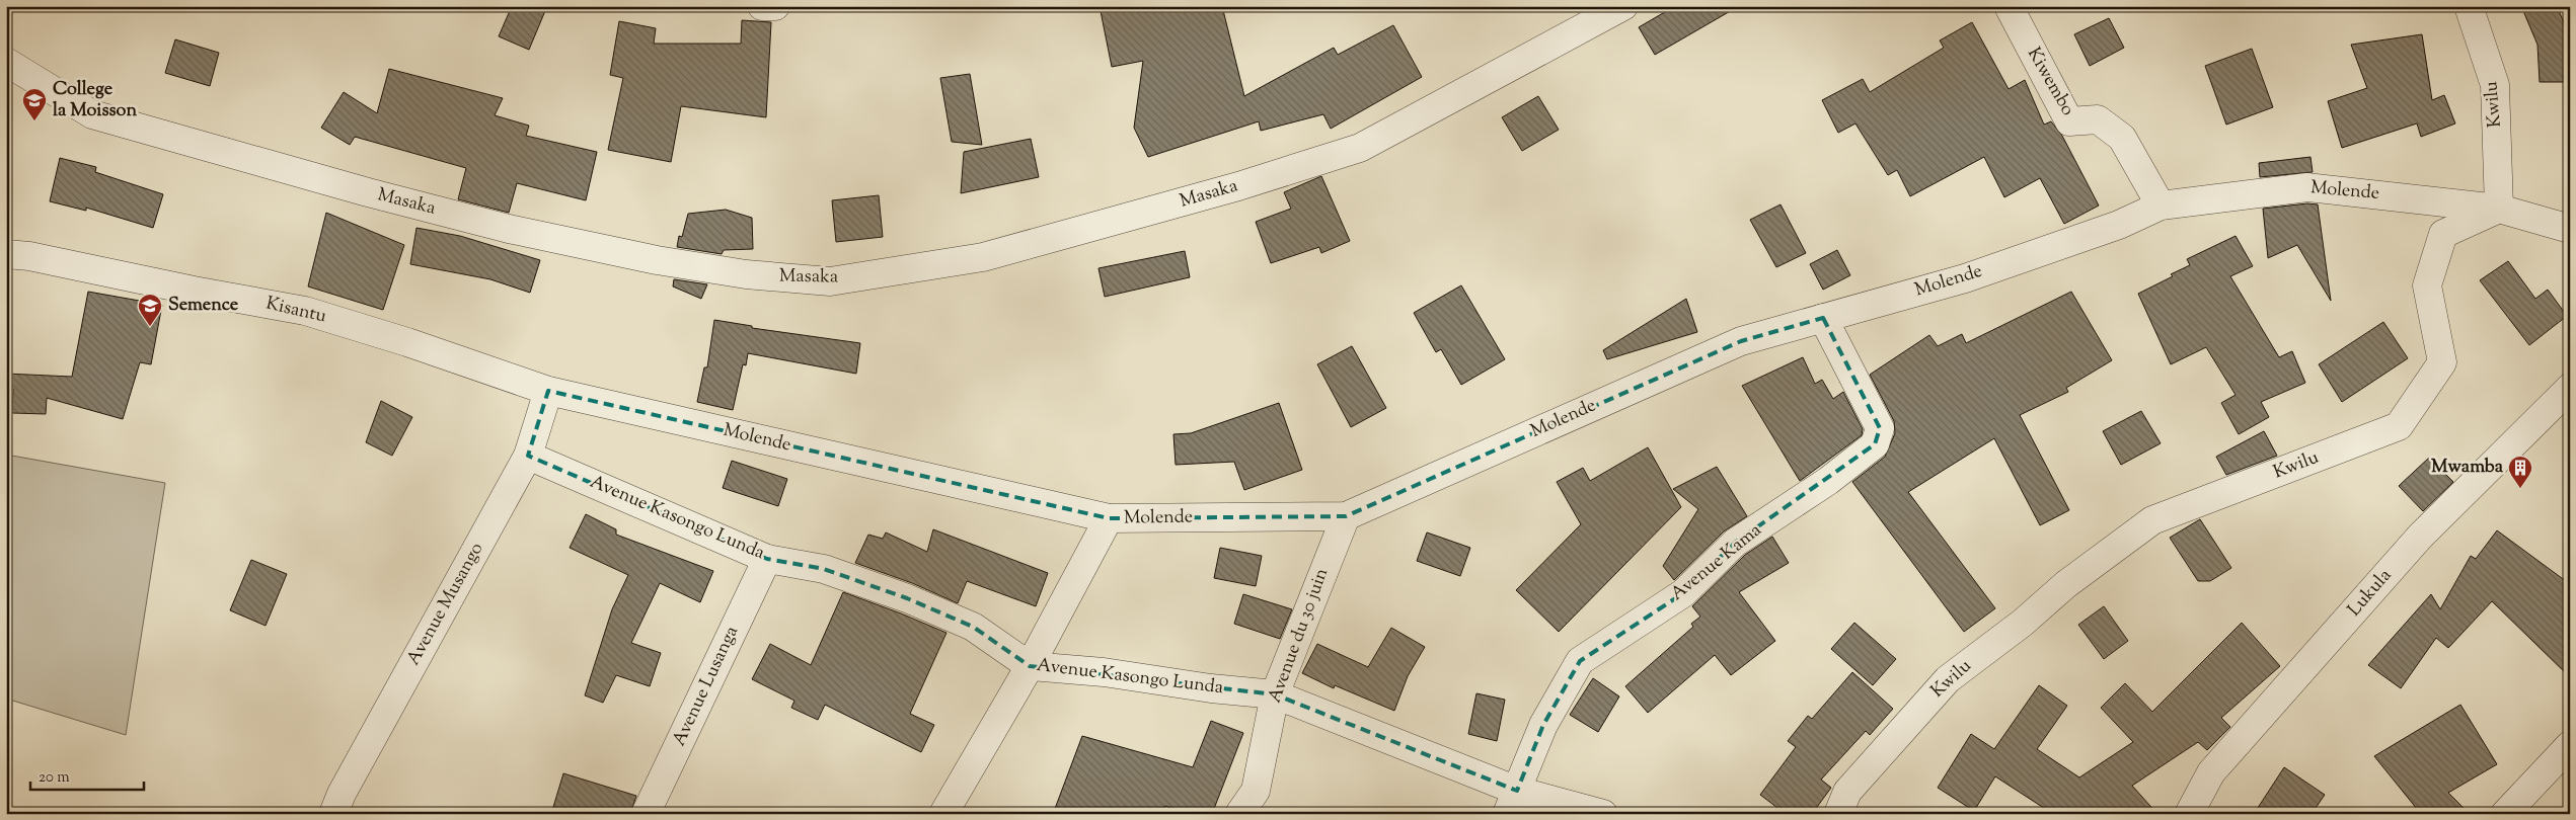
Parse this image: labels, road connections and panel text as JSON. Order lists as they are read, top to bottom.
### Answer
{
  "streets": {
    "street": [
      "Kiwembo",
      "Kwilu",
      "Molende",
      "Masaka",
      "Kisantu",
      "Avenue Kasongo Lunda",
      "Avenue Kama",
      "Lukula",
      "Avenue Musango",
      "Avenue du 30 juin",
      "Avenue Lusanga"
    ]
  },
  "crossings": [
    ["Kiwembo", "Molende"],
    ["Kwilu", "Molende"],
    ["Molende", "Kisantu"],
    ["Molende", "Avenue Kama"],
    ["Molende", "Avenue Musango"],
    ["Molende", "Avenue du 30 juin"],
    ["Kisantu", "Avenue Musango"],
    ["Avenue Kasongo Lunda", "Avenue Kama"],
    ["Avenue Kasongo Lunda", "Avenue Musango"],
    ["Avenue Kasongo Lunda", "Avenue du 30 juin"],
    ["Avenue Kasongo Lunda", "Avenue Lusanga"]
  ],
  "places": {
    "school or university": ["College la Moisson", "Semence"],
    "building": ["Mwamba"]
  },
  "scale_bar": "20 m"
}
